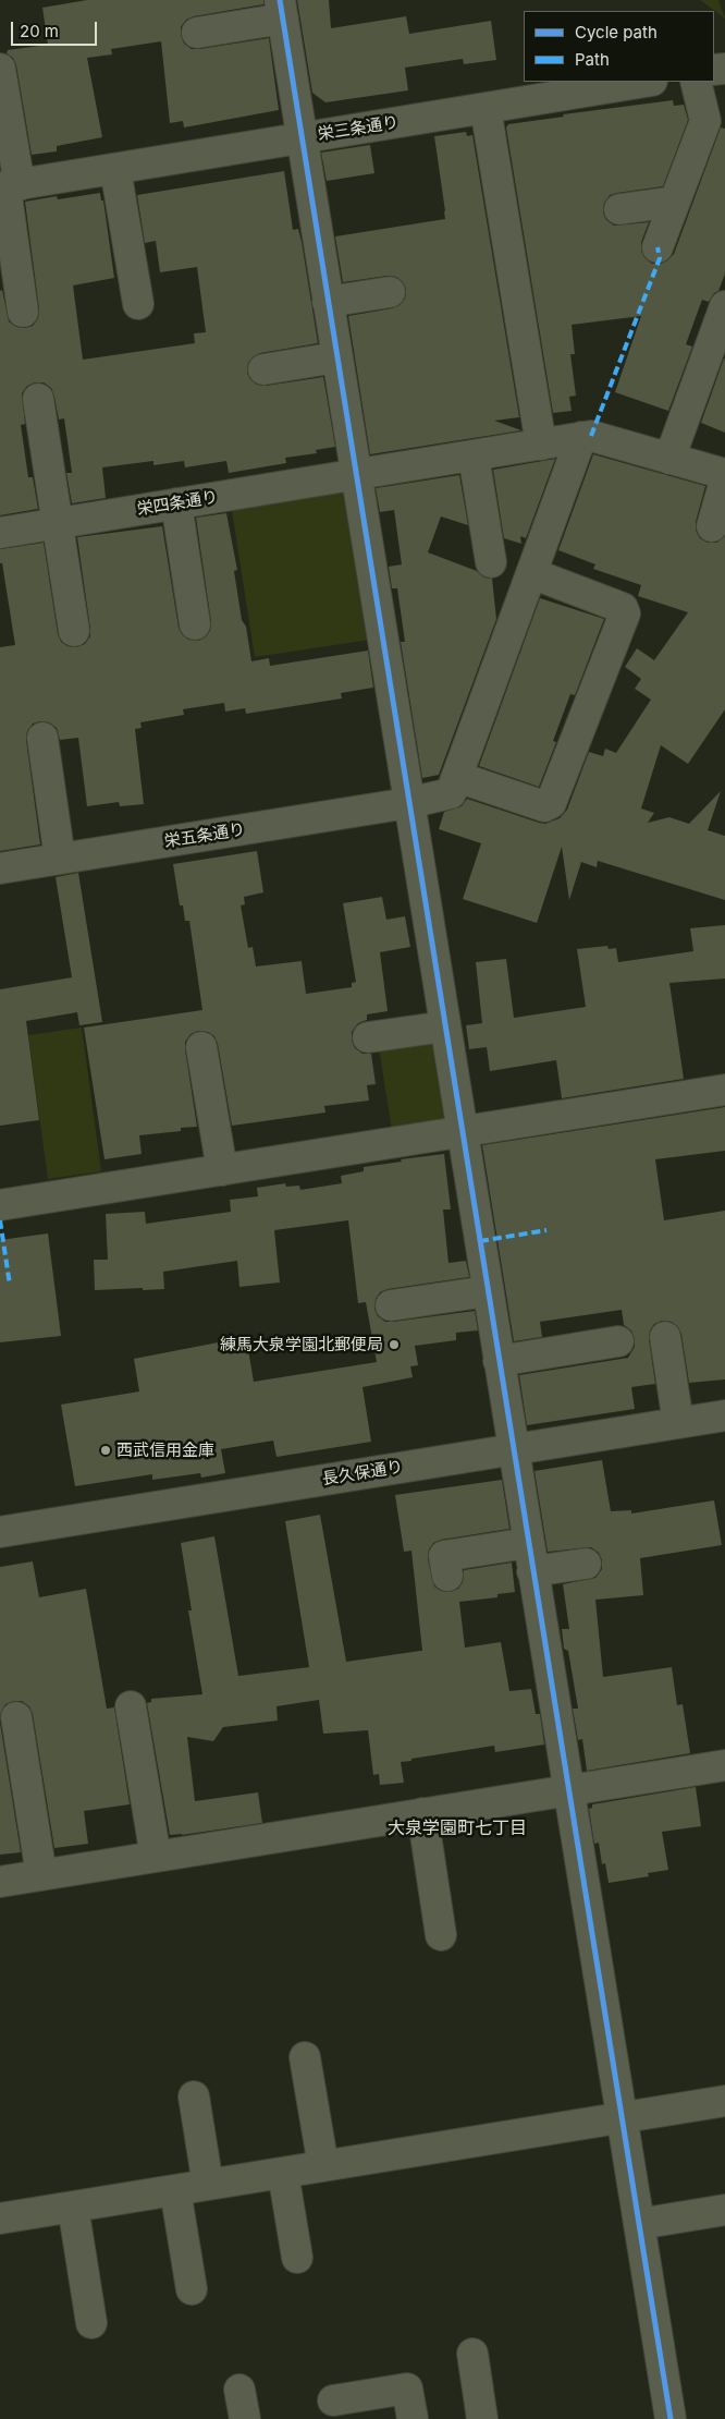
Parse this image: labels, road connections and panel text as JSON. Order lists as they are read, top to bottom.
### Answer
{
  "streets": {
    "street": [
      "栄三条通り",
      "栄四条通り",
      "栄五条通り",
      "長久保通り"
    ]
  },
  "districts": ["大泉学園町七丁目"],
  "places": ["練馬大泉学園北郵便局", "西武信用金庫"],
  "legend": ["Cycle path", "Path"],
  "scale_bar": "20 m"
}
